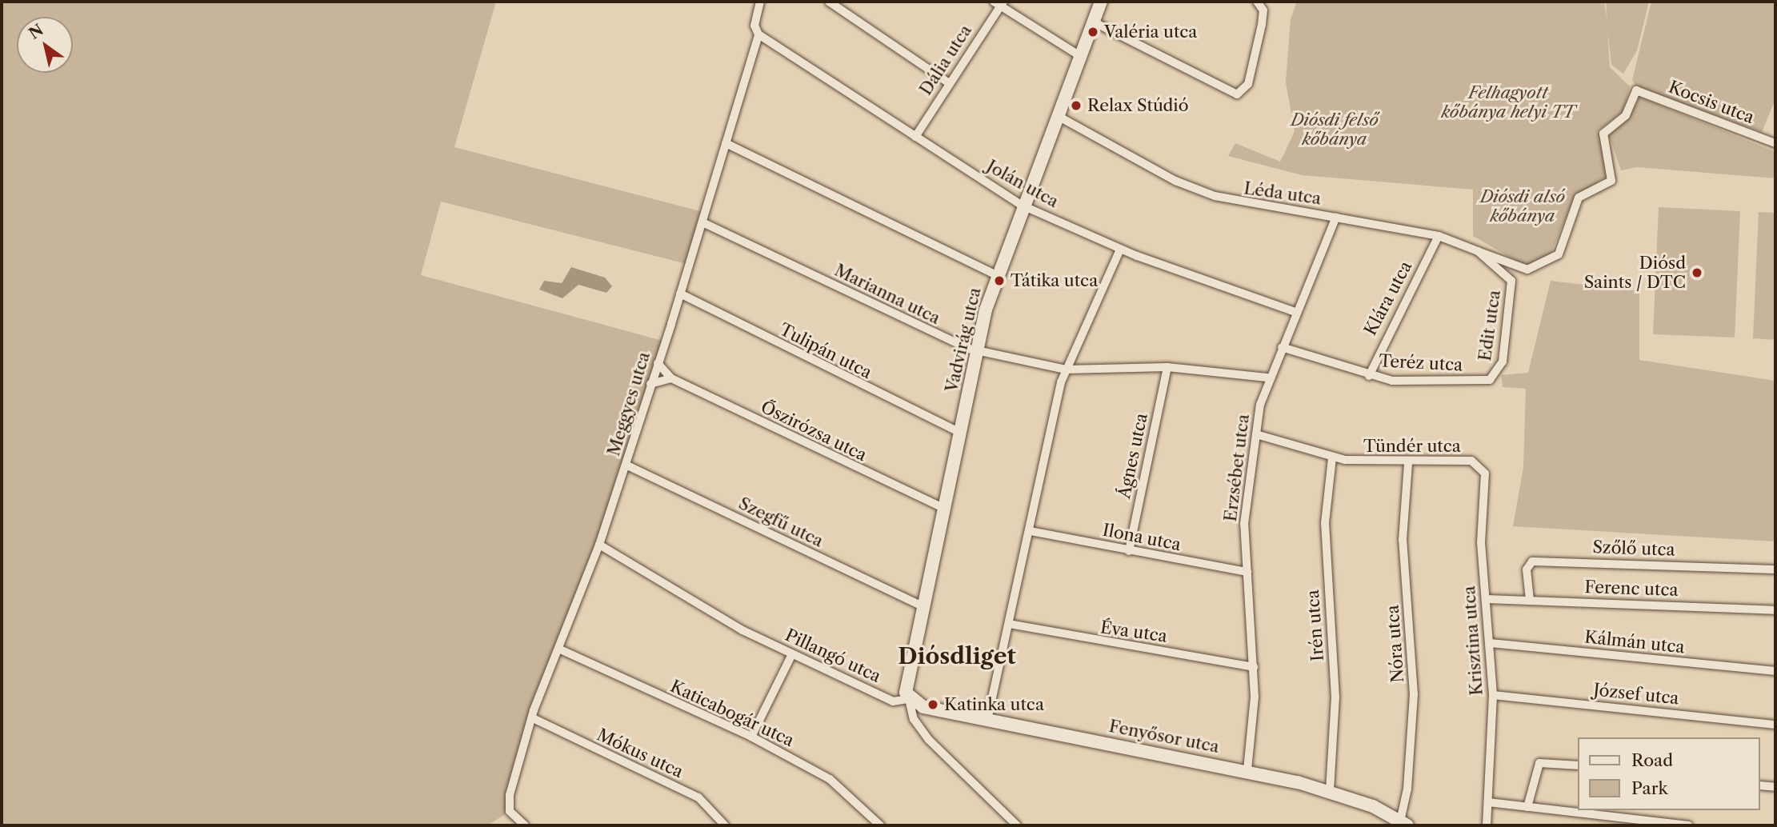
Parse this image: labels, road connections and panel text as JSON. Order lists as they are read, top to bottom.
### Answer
{
  "streets": {
    "street": [
      "Dália utca",
      "Kocsis utca",
      "Jolán utca",
      "Léda utca",
      "Marianna utca",
      "Klára utca",
      "Edit utca",
      "Vadvirág utca",
      "Tulipán utca",
      "Teréz utca",
      "Meggyes utca",
      "Őszirózsa utca",
      "Tündér utca",
      "Ágnes utca",
      "Erzsébet utca",
      "Szegfű utca",
      "Ilona utca",
      "Szőlő utca",
      "Ferenc utca",
      "Irén utca",
      "Éva utca",
      "Krisztina utca",
      "Kálmán utca",
      "Nóra utca",
      "Pillangó utca",
      "József utca",
      "Katicabogár utca",
      "Fenyősor utca",
      "Mókus utca"
    ]
  },
  "crossings": [
    ["Dália utca", "Jolán utca"],
    ["Kocsis utca", "Léda utca"],
    ["Jolán utca", "Vadvirág utca"],
    ["Jolán utca", "Meggyes utca"],
    ["Jolán utca", "Erzsébet utca"],
    ["Léda utca", "Klára utca"],
    ["Léda utca", "Edit utca"],
    ["Léda utca", "Vadvirág utca"],
    ["Léda utca", "Erzsébet utca"],
    ["Marianna utca", "Vadvirág utca"],
    ["Marianna utca", "Meggyes utca"],
    ["Marianna utca", "Ágnes utca"],
    ["Marianna utca", "Erzsébet utca"],
    ["Klára utca", "Teréz utca"],
    ["Edit utca", "Teréz utca"],
    ["Vadvirág utca", "Tulipán utca"],
    ["Vadvirág utca", "Őszirózsa utca"],
    ["Vadvirág utca", "Szegfű utca"],
    ["Vadvirág utca", "Pillangó utca"],
    ["Vadvirág utca", "Fenyősor utca"],
    ["Tulipán utca", "Meggyes utca"],
    ["Teréz utca", "Erzsébet utca"],
    ["Meggyes utca", "Őszirózsa utca"],
    ["Meggyes utca", "Szegfű utca"],
    ["Meggyes utca", "Pillangó utca"],
    ["Meggyes utca", "Katicabogár utca"],
    ["Meggyes utca", "Mókus utca"],
    ["Tündér utca", "Erzsébet utca"],
    ["Tündér utca", "Irén utca"],
    ["Tündér utca", "Krisztina utca"],
    ["Tündér utca", "Nóra utca"],
    ["Ágnes utca", "Ilona utca"],
    ["Erzsébet utca", "Ilona utca"],
    ["Erzsébet utca", "Éva utca"],
    ["Erzsébet utca", "Fenyősor utca"],
    ["Szőlő utca", "Ferenc utca"],
    ["Ferenc utca", "Krisztina utca"],
    ["Irén utca", "Fenyősor utca"],
    ["Krisztina utca", "Kálmán utca"],
    ["Krisztina utca", "József utca"],
    ["Nóra utca", "Fenyősor utca"],
    ["Pillangó utca", "Fenyősor utca"]
  ],
  "districts": ["Diósdliget"],
  "parks": ["Felhagyott kőbánya helyi TT", "Diósdi felső kőbánya", "Diósdi alsó kőbánya"],
  "places": [
    "Valéria utca",
    "Relax Stúdió",
    "Diósd Saints / DTC",
    "Tátika utca",
    "Katinka utca"
  ],
  "legend": ["Road", "Park"],
  "north": "top left"
}
